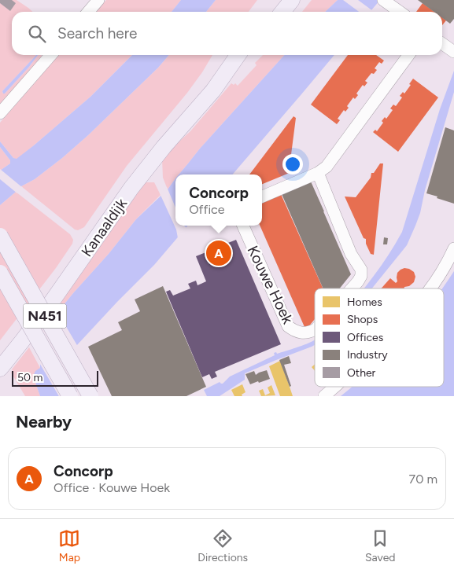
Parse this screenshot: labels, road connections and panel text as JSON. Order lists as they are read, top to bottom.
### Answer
{
  "streets": {
    "main road": ["Kanaaldijk", "N451"],
    "street": ["Kouwe Hoek"]
  },
  "legend": [
    "Homes",
    "Shops",
    "Offices",
    "Industry",
    "Other"
  ],
  "scale_bar": "50 m",
  "page": {
    "search": "Search here",
    "popup": ["Concorp", "Office"],
    "pins": "A",
    "scale": "50 m",
    "heading": "Nearby",
    "list": [
      {
        "mark": "A",
        "name": "Concorp",
        "note": "Office · Kouwe Hoek",
        "value": "70 m"
      }
    ],
    "nav": ["Map", "Directions", "Saved"]
  }
}
